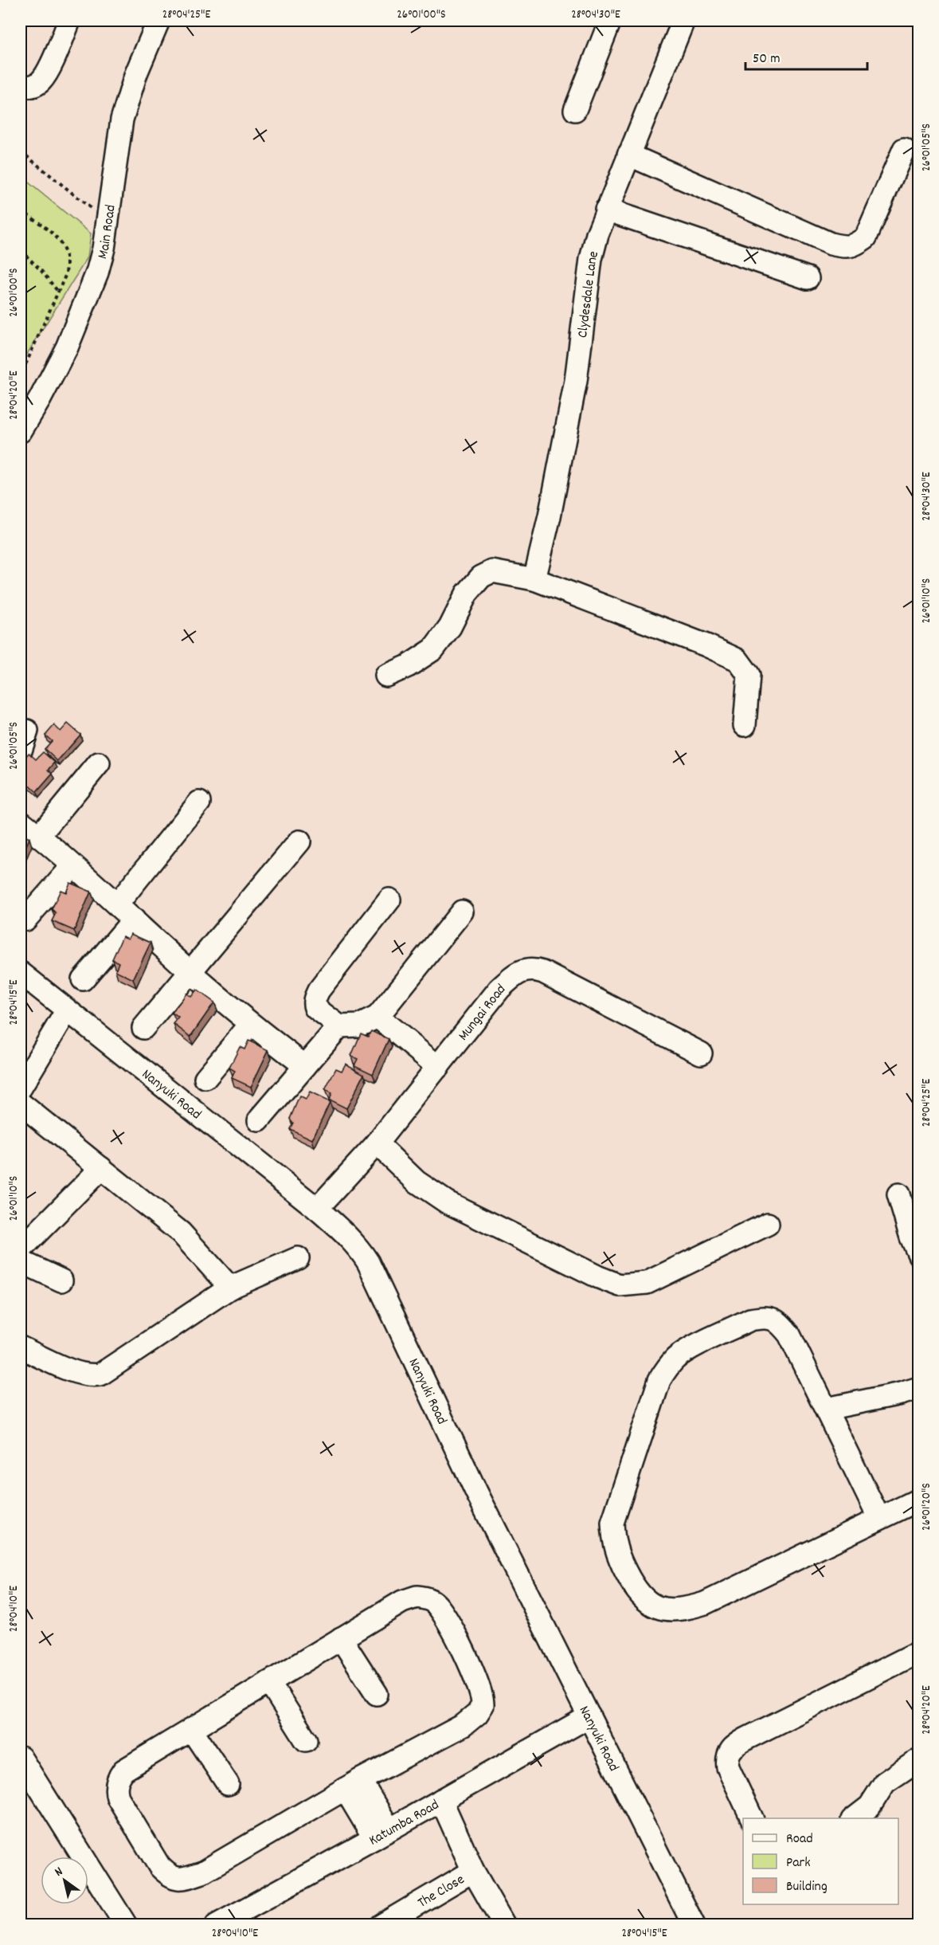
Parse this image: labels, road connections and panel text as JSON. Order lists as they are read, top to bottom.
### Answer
{
  "streets": {
    "street": [
      "Main Road",
      "Clydesdale Lane",
      "Mungai Road",
      "Nanyuki Road",
      "Katumba Road",
      "The Close"
    ]
  },
  "crossings": [
    ["Mungai Road", "Nanyuki Road"],
    ["Nanyuki Road", "Katumba Road"],
    ["Katumba Road", "The Close"]
  ],
  "legend": ["Road", "Park", "Building"],
  "scale_bar": "50 m",
  "north": "top left",
  "coordinates": [
    "28°04'25\"E",
    "26°01'00\"S",
    "28°04'30\"E",
    "26°01'05\"S",
    "28°04'20\"E",
    "26°01'10\"S",
    "28°04'15\"E",
    "26°01'20\"S",
    "28°04'10\"E"
  ]
}
